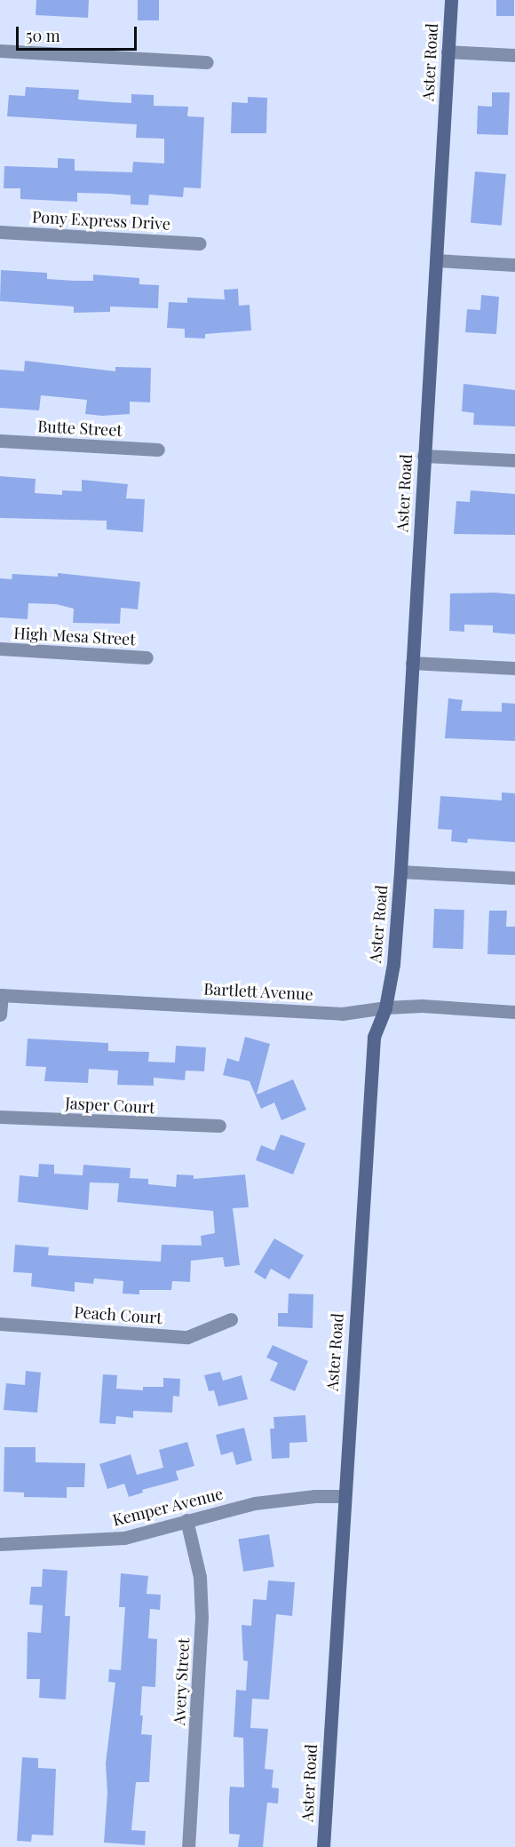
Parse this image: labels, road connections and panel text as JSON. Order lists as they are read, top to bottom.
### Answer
{
  "streets": {
    "main road": ["Aster Road"],
    "street": [
      "Pony Express Drive",
      "Butte Street",
      "High Mesa Street",
      "Bartlett Avenue",
      "Jasper Court",
      "Peach Court",
      "Kemper Avenue",
      "Avery Street"
    ]
  },
  "crossings": [
    ["Aster Road", "Bartlett Avenue"],
    ["Aster Road", "Kemper Avenue"],
    ["Kemper Avenue", "Avery Street"]
  ],
  "scale_bar": "50 m"
}
